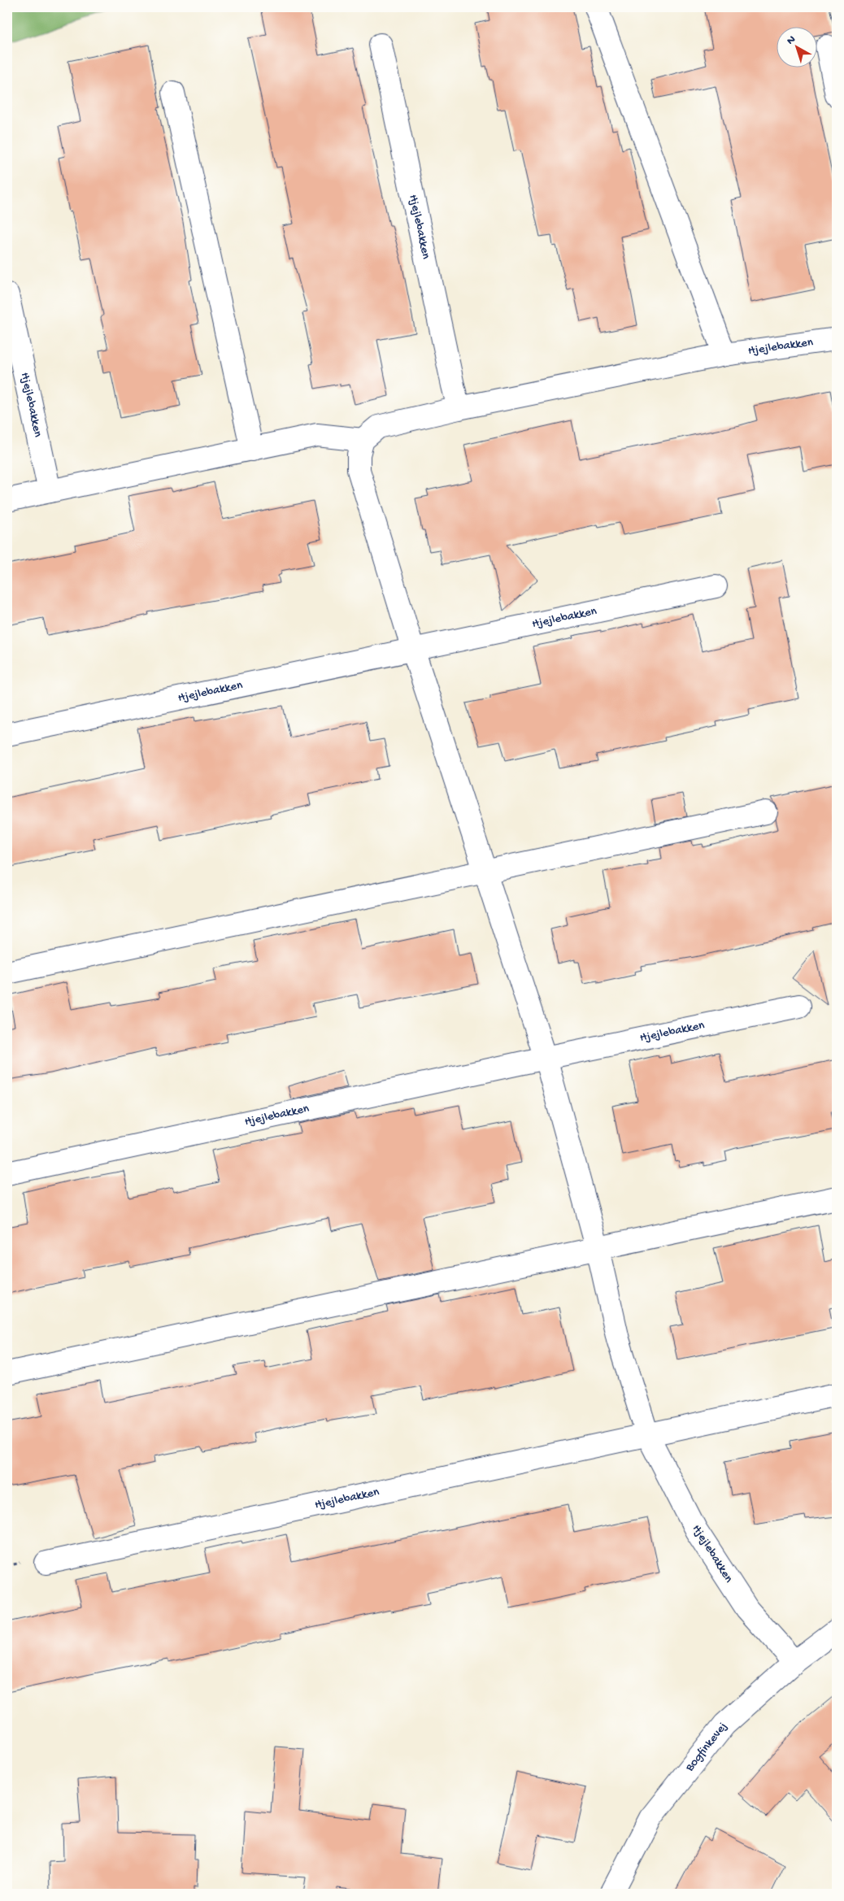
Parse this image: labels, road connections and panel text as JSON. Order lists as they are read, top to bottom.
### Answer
{
  "streets": {
    "street": ["Hjejlebakken", "Bogfinkevej"]
  },
  "crossings": [
    ["Hjejlebakken", "Bogfinkevej"]
  ],
  "north": "top left"
}
